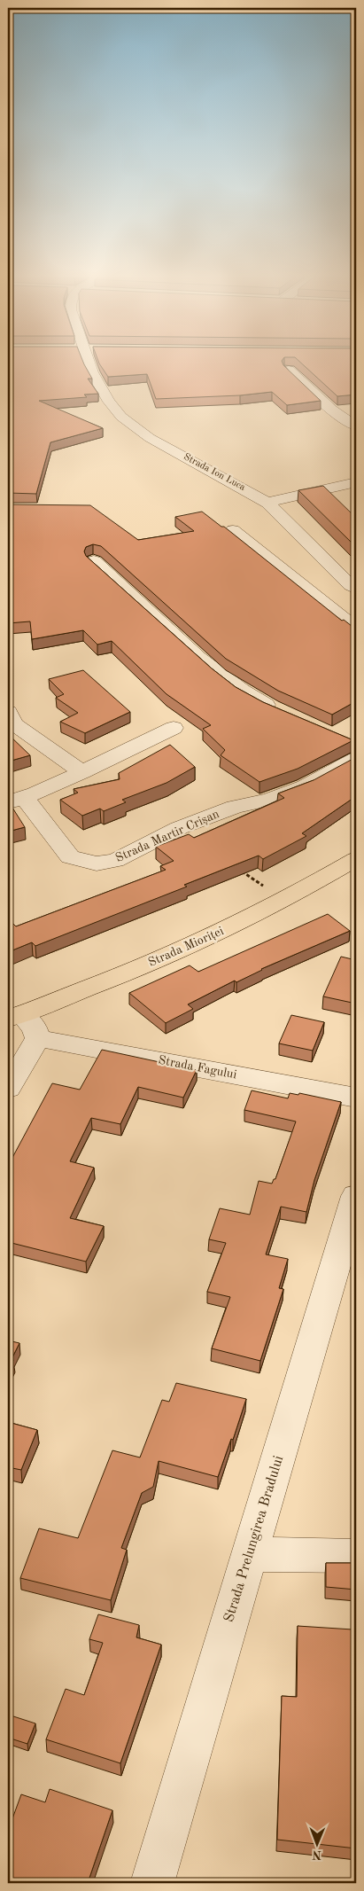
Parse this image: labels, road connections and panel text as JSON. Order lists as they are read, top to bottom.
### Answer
{
  "streets": {
    "main road": ["Strada Mioriței"],
    "street": [
      "Strada Ion Luca",
      "Strada Martir Crișan",
      "Strada Fagului",
      "Strada Prelungirea Bradului"
    ]
  },
  "north": "bottom"
}
